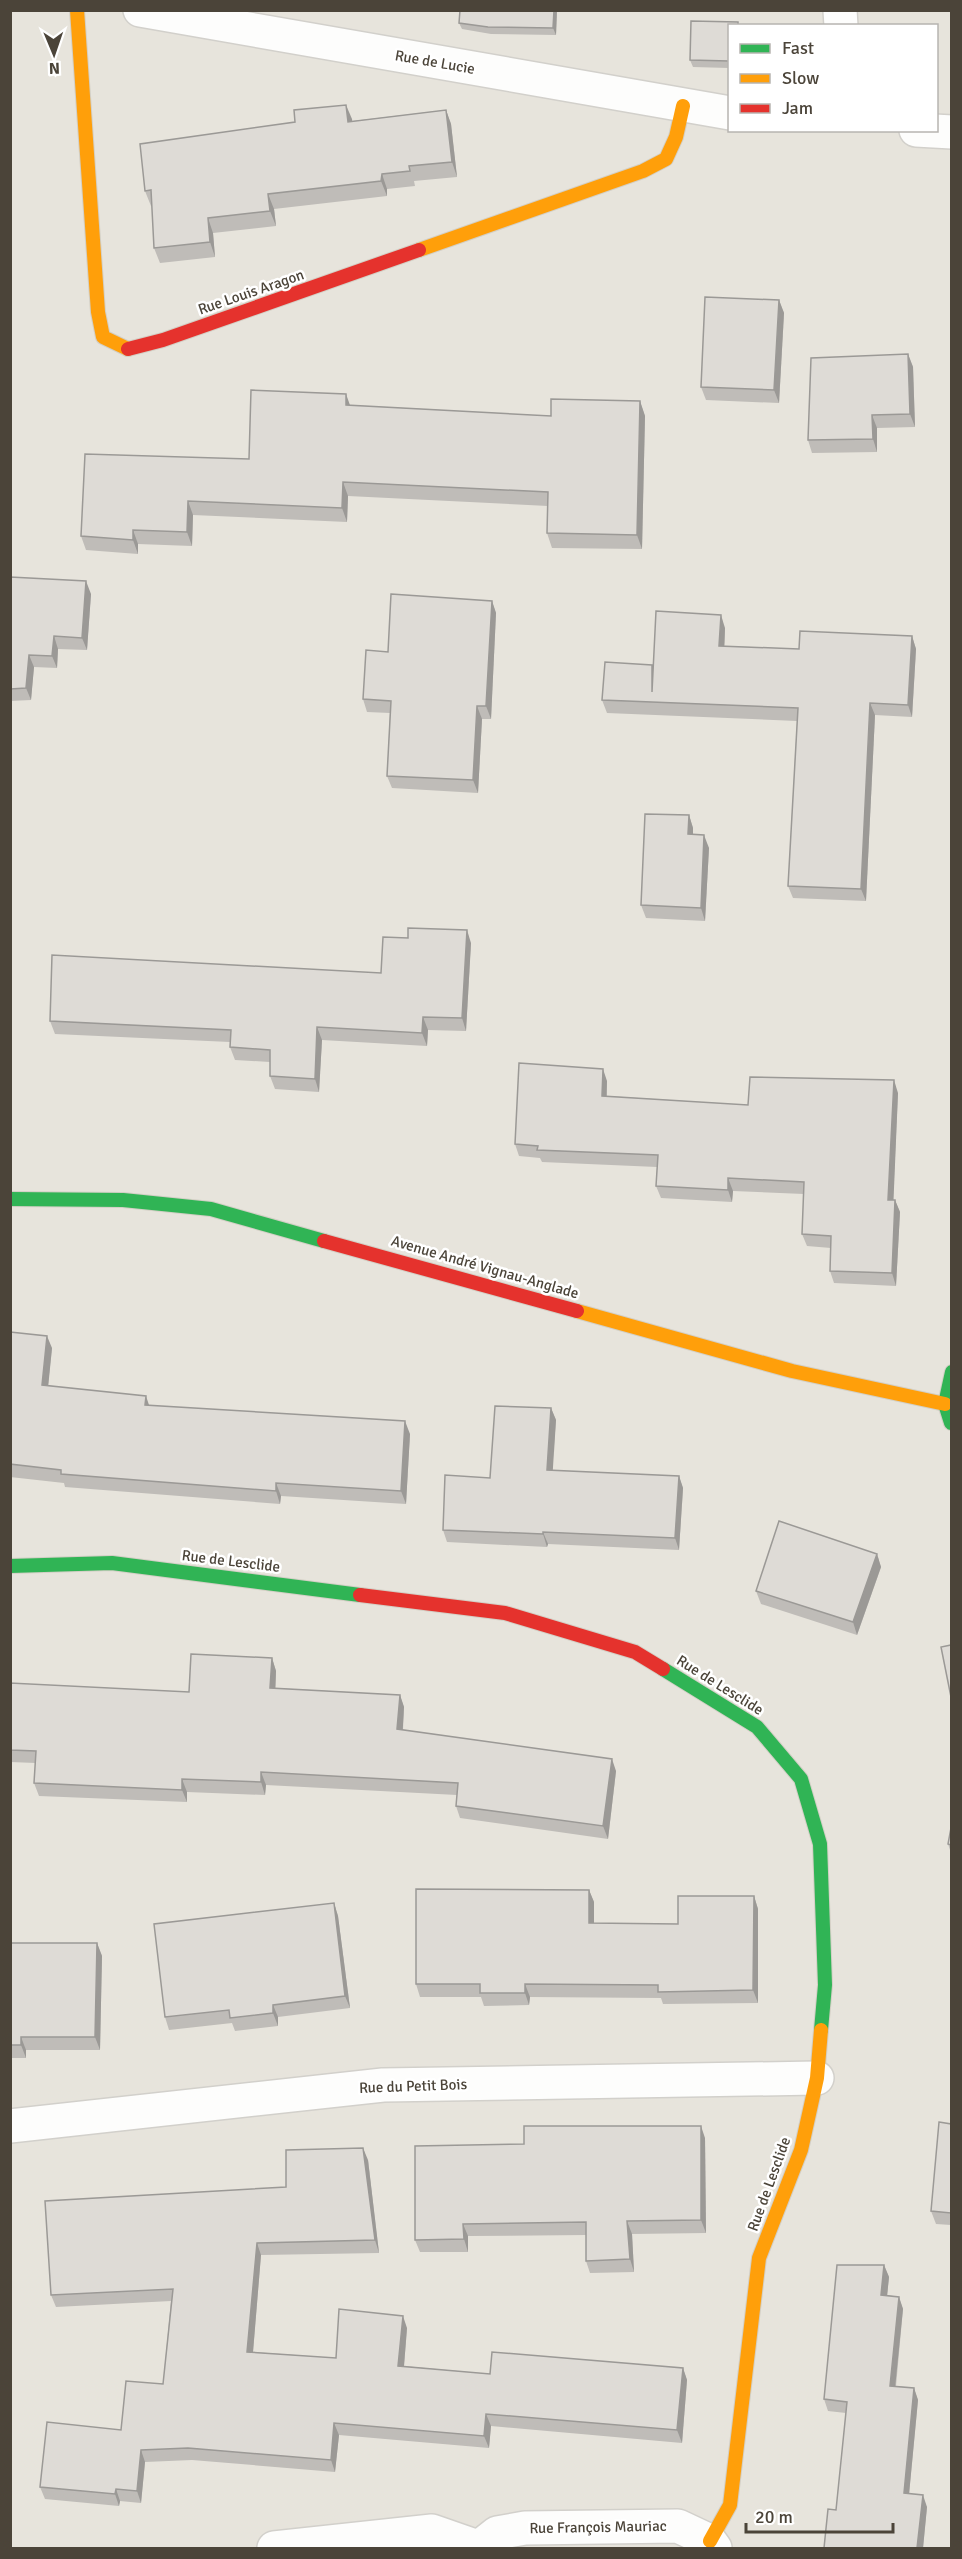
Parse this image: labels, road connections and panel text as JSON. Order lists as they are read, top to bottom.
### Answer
{
  "streets": {
    "street": [
      "Rue de Lucie",
      "Rue Louis Aragon",
      "Avenue André Vignau-Anglade",
      "Rue de Lesclide",
      "Rue du Petit Bois",
      "Rue François Mauriac"
    ]
  },
  "crossings": [
    ["Rue de Lucie", "Rue Louis Aragon"],
    ["Rue de Lesclide", "Rue du Petit Bois"],
    ["Rue de Lesclide", "Rue François Mauriac"]
  ],
  "legend": ["Fast", "Slow", "Jam"],
  "scale_bar": "20 m",
  "north": "bottom"
}
